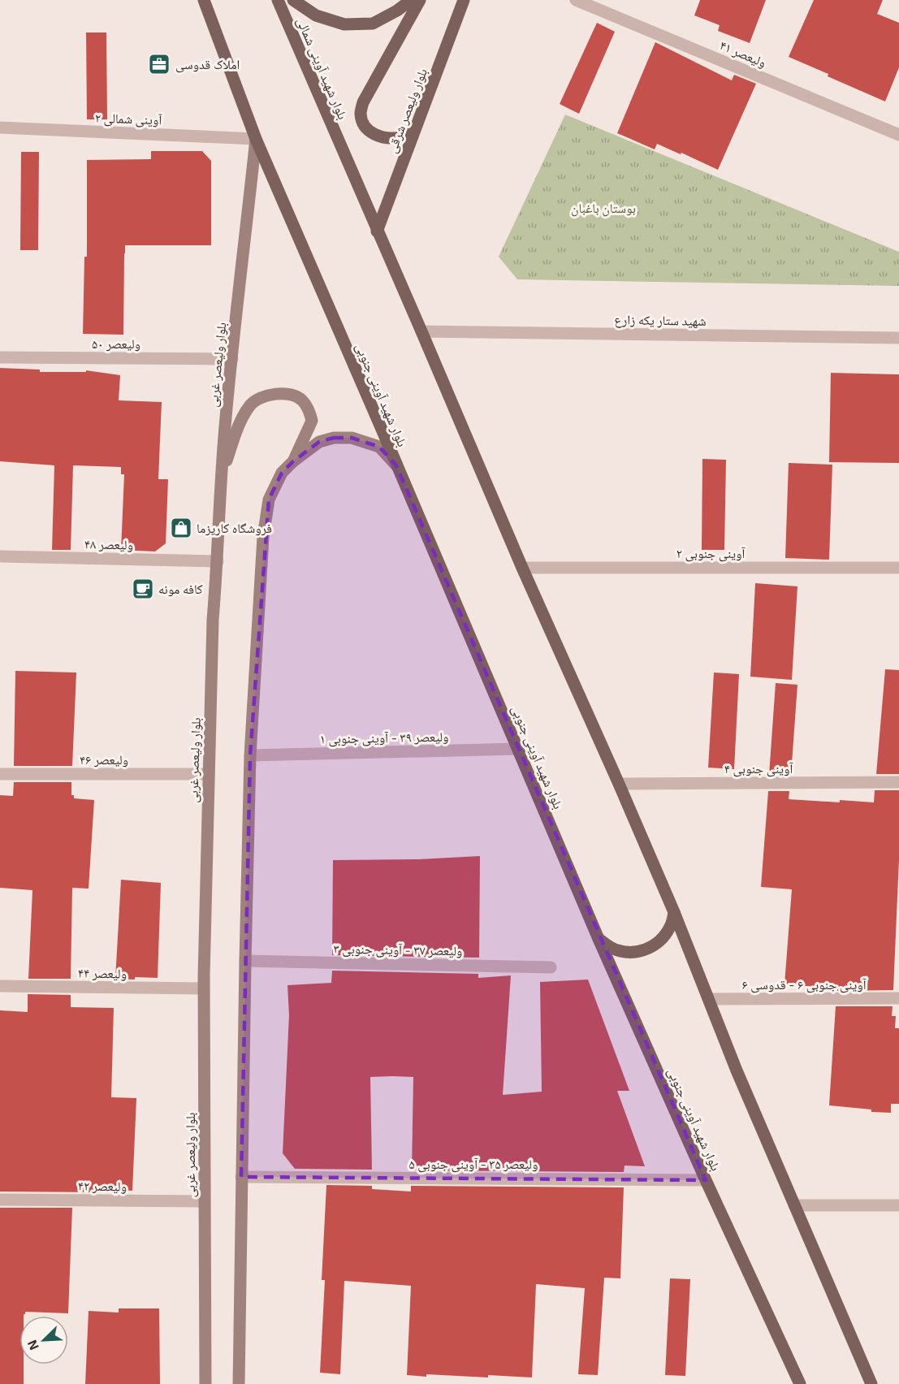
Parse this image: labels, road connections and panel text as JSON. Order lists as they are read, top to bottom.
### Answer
{
  "streets": {
    "main road": [
      "بلوار شهید آوینی شمالی",
      "بلوار ولیعصر شرقی",
      "بلوار ولیعصر غربی",
      "بلوار شهید آوینی جنوبی"
    ],
    "street": [
      "ولیعصر ۴۱",
      "آوینی شمالی ۲",
      "شهید ستار یکه زارع",
      "ولیعصر ۵۰",
      "ولیعصر ۴۸",
      "آوینی جنوبی ۲",
      "ولیعصر ۳۹ - آوینی جنوبی ۱",
      "ولیعصر ۴۶",
      "آوینی جنوبی ۴",
      "ولیعصر ۳۷ - آوینی جنوبی ۳",
      "ولیعصر ۴۴",
      "آوینی جنوبی ۶ - قدوسی ۶",
      "ولیعصر ۳۵ - آوینی جنوبی ۵",
      "ولیعصر ۴۲"
    ]
  },
  "crossings": [
    ["بلوار شهید آوینی شمالی", "بلوار ولیعصر شرقی"],
    ["آوینی شمالی ۲", "بلوار ولیعصر غربی"],
    ["آوینی شمالی ۲", "بلوار شهید آوینی جنوبی"],
    ["ولیعصر ۵۰", "بلوار ولیعصر غربی"],
    ["بلوار ولیعصر غربی", "بلوار شهید آوینی جنوبی"],
    ["بلوار ولیعصر غربی", "ولیعصر ۴۸"],
    ["بلوار ولیعصر غربی", "ولیعصر ۴۶"],
    ["بلوار ولیعصر غربی", "ولیعصر ۴۴"],
    ["بلوار ولیعصر غربی", "ولیعصر ۴۲"],
    ["بلوار شهید آوینی جنوبی", "ولیعصر ۳۹ - آوینی جنوبی ۱"],
    ["بلوار شهید آوینی جنوبی", "ولیعصر ۳۵ - آوینی جنوبی ۵"]
  ],
  "parks": ["بوستان باغبان"],
  "places": {
    "office": ["املاک قدوسی"],
    "shop": ["فروشگاه کاریزما"],
    "cafe": ["کافه مونه"]
  },
  "north": "bottom left"
}
